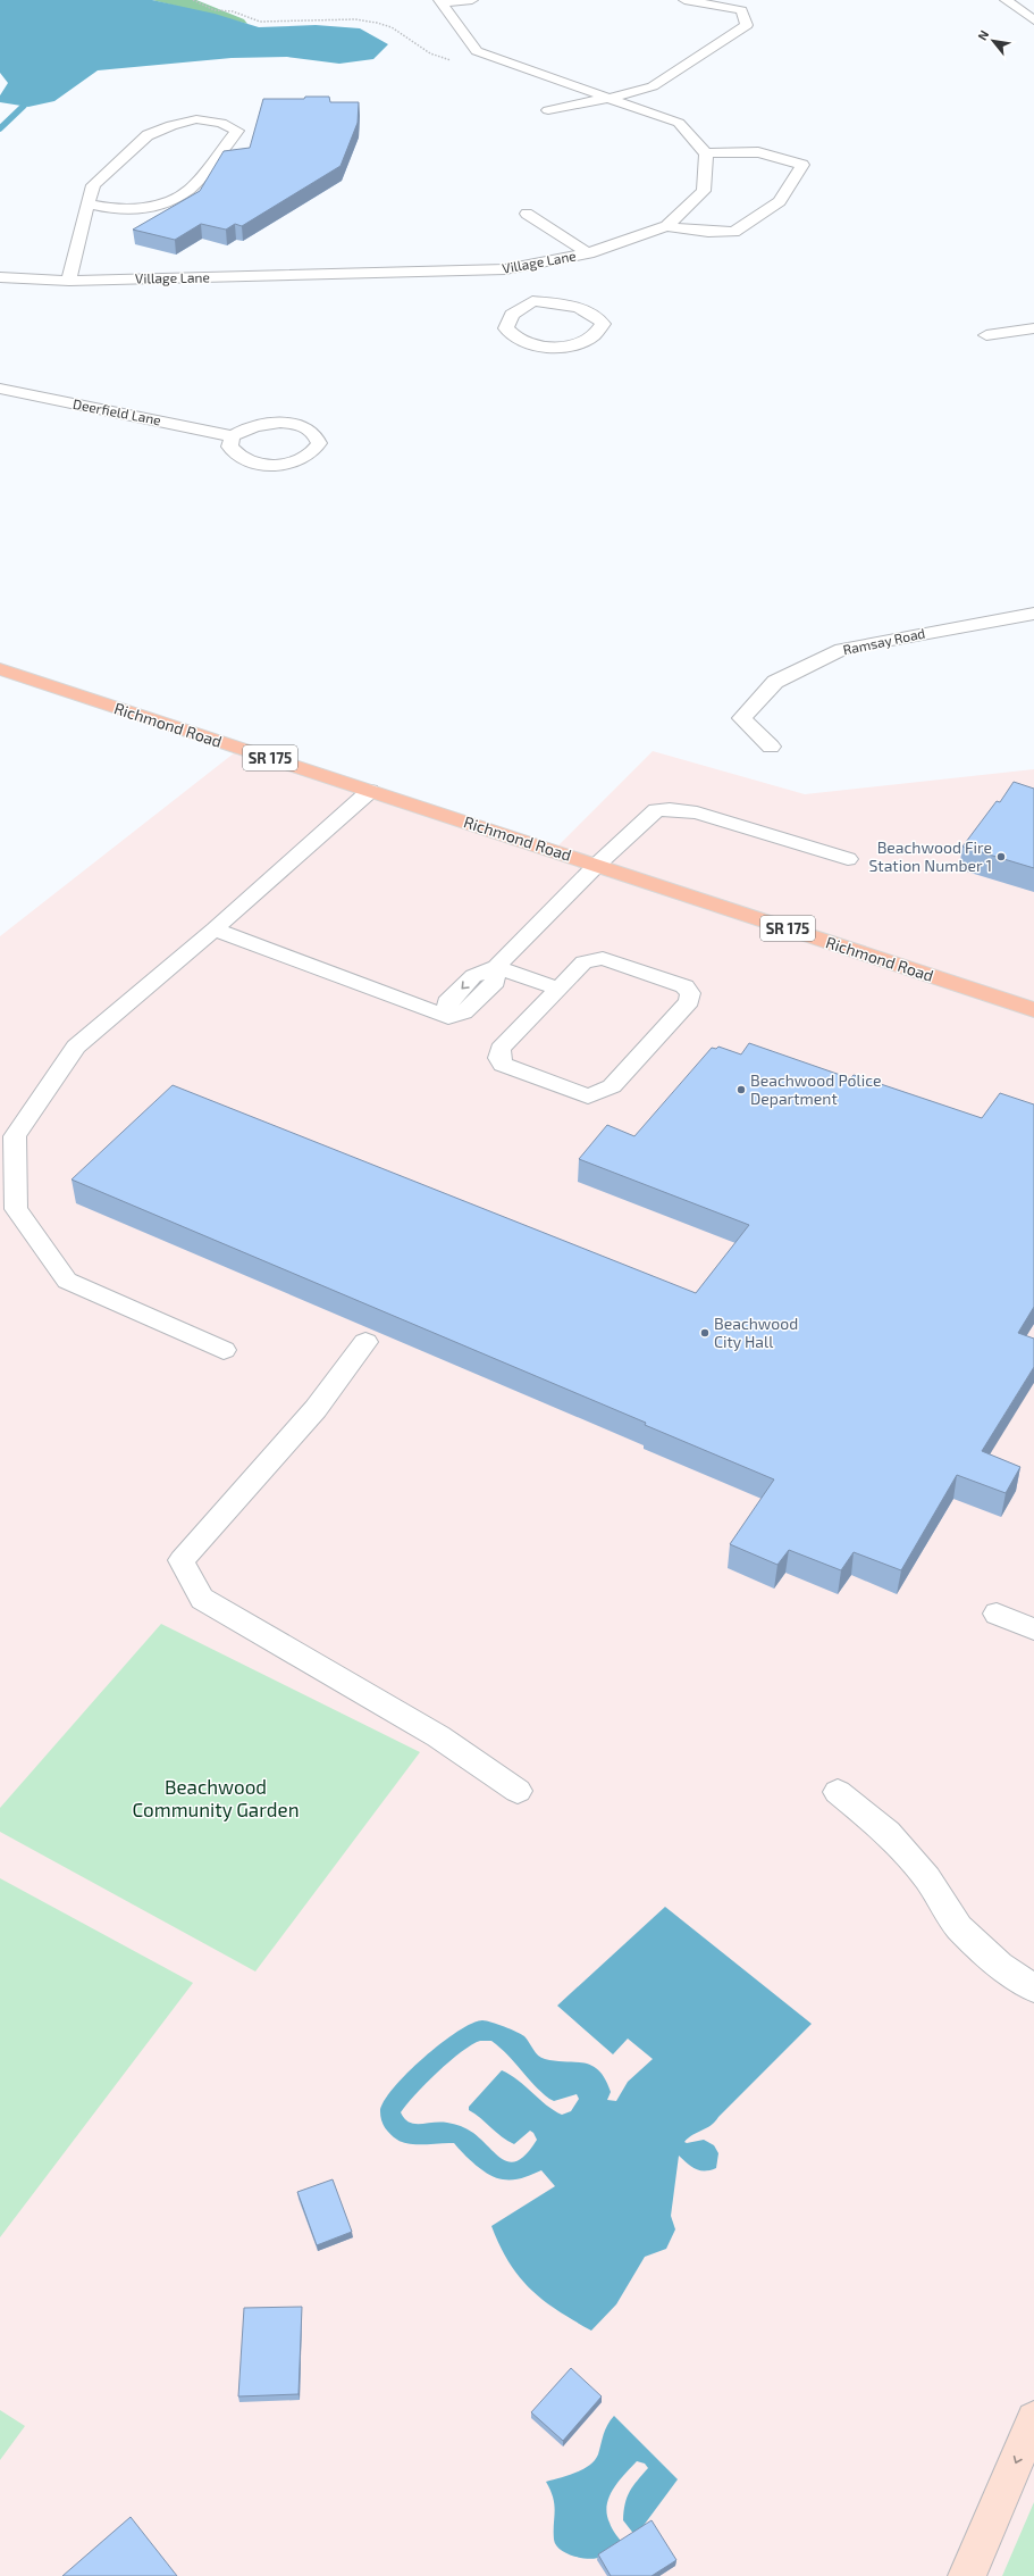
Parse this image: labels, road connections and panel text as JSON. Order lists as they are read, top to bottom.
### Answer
{
  "streets": {
    "main road": ["Richmond Road", "SR 175"],
    "street": ["Village Lane", "Deerfield Lane", "Ramsay Road"]
  },
  "parks": ["Beachwood Community Garden"],
  "places": ["Beachwood Fire Station Number 1", "Beachwood Police Department", "Beachwood City Hall"],
  "north": "top left"
}
